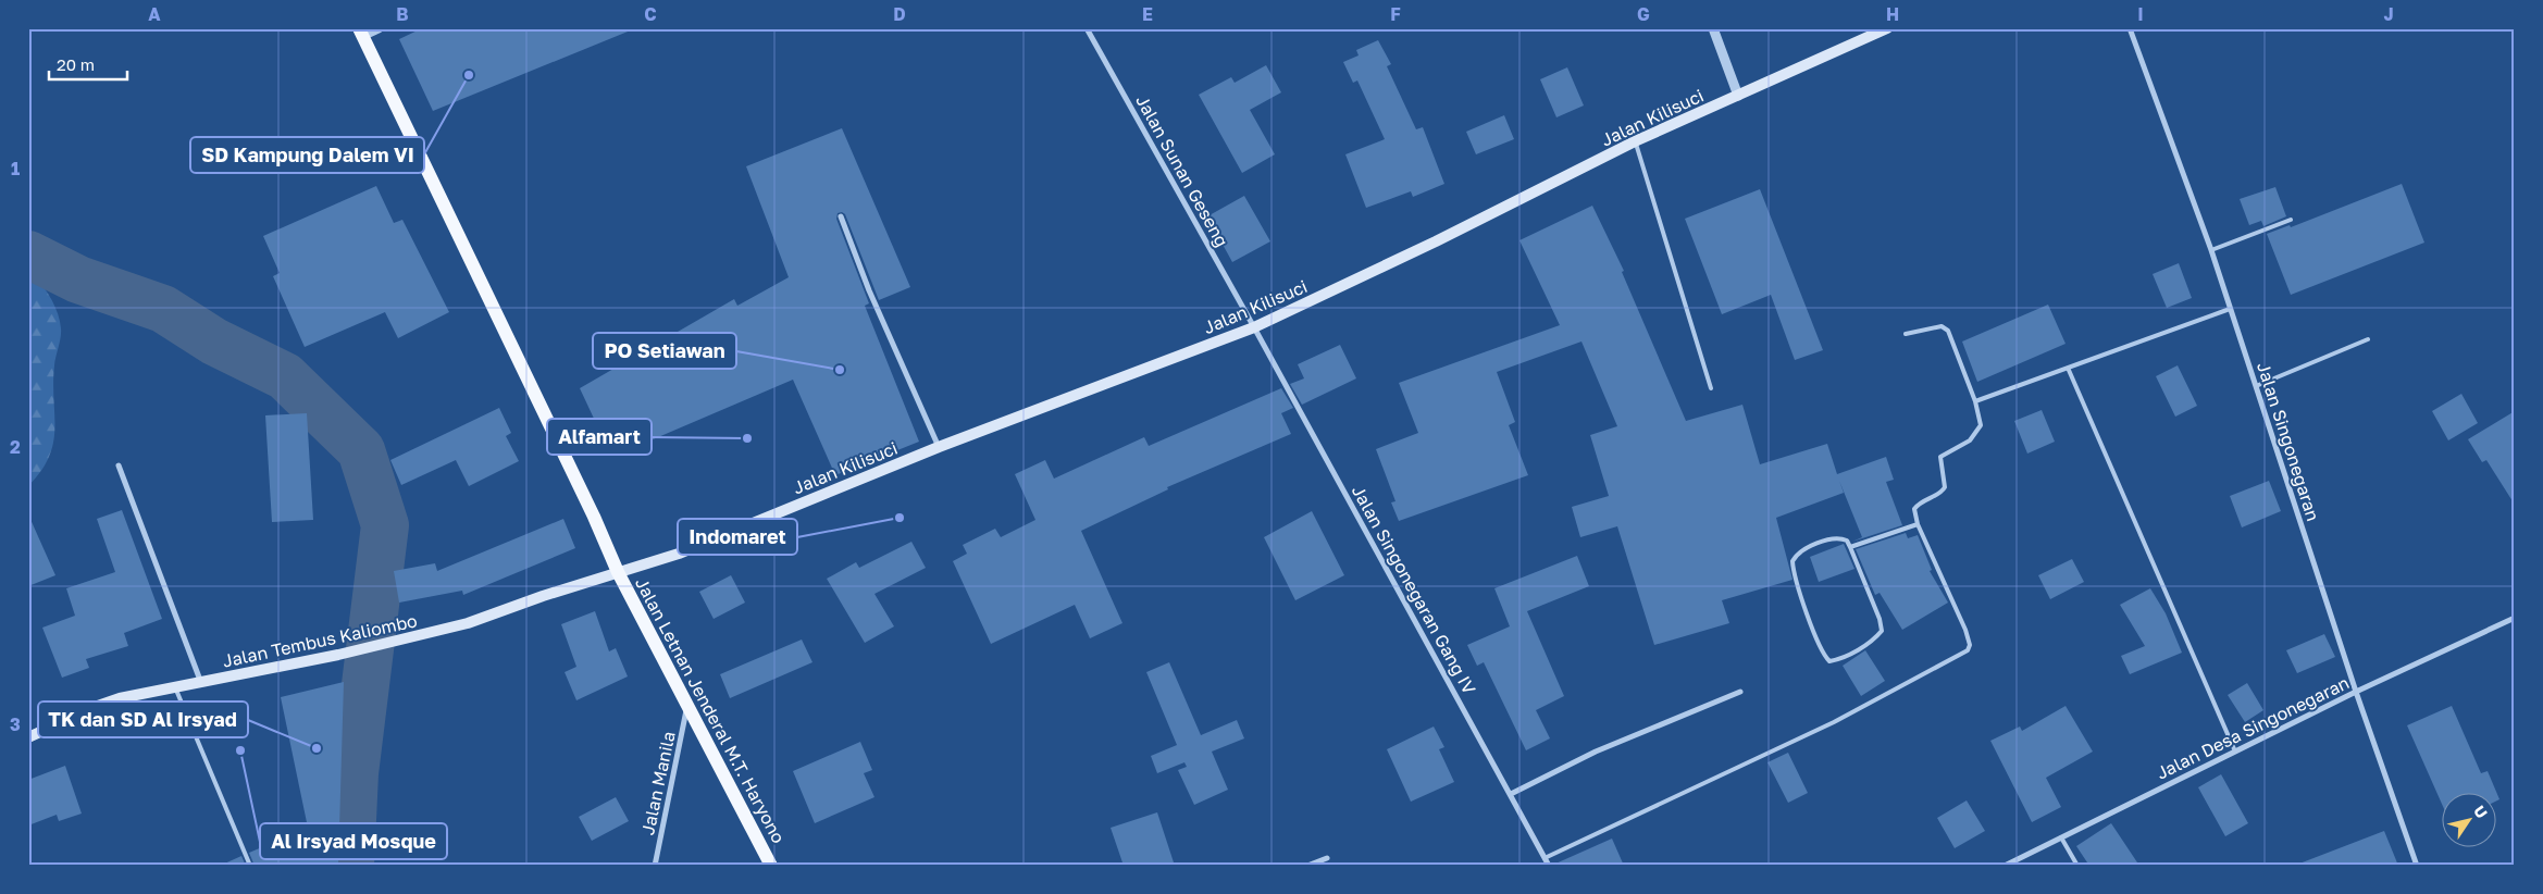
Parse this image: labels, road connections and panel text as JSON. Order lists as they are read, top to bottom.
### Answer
{
  "streets": {
    "main road": ["Jalan Kilisuci", "Jalan Tembus Kaliombo", "Jalan Letnan Jenderal M.T. Haryono"],
    "street": [
      "Jalan Sunan Geseng",
      "Jalan Singonegaran",
      "Jalan Singonegaran Gang IV",
      "Jalan Desa Singonegaran",
      "Jalan Manila"
    ]
  },
  "crossings": [
    ["Jalan Kilisuci", "Jalan Sunan Geseng"],
    ["Jalan Kilisuci", "Jalan Singonegaran Gang IV"],
    ["Jalan Kilisuci", "Jalan Tembus Kaliombo"],
    ["Jalan Kilisuci", "Jalan Letnan Jenderal M.T. Haryono"],
    ["Jalan Sunan Geseng", "Jalan Singonegaran Gang IV"],
    ["Jalan Singonegaran", "Jalan Desa Singonegaran"],
    ["Jalan Tembus Kaliombo", "Jalan Letnan Jenderal M.T. Haryono"],
    ["Jalan Letnan Jenderal M.T. Haryono", "Jalan Manila"]
  ],
  "places": [
    "SD Kampung Dalem VI",
    "PO Setiawan",
    "Alfamart",
    "Indomaret",
    "TK dan SD Al Irsyad",
    "Al Irsyad Mosque"
  ],
  "scale_bar": "20 m",
  "north": "top right",
  "grid": {
    "columns": [
      "A",
      "B",
      "C",
      "D",
      "E",
      "F",
      "G",
      "H",
      "I",
      "J"
    ],
    "rows": ["1", "2", "3"]
  }
}
